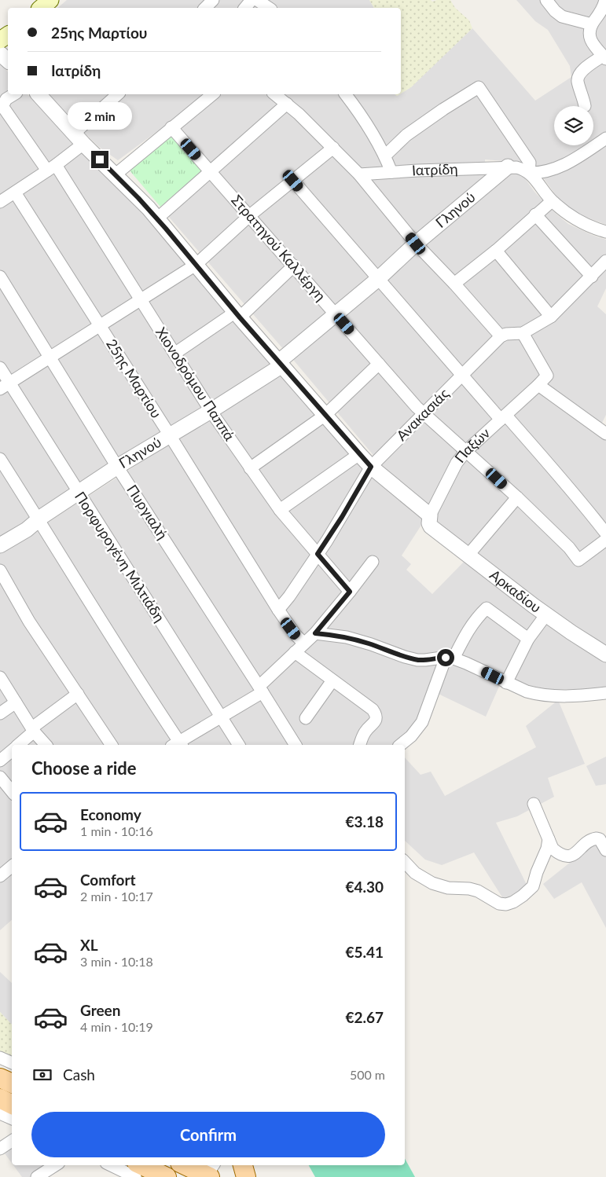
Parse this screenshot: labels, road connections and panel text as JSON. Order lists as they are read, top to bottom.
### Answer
{
  "streets": {
    "street": [
      "Ιατρίδη",
      "Γληνού",
      "Στρατηγού Καλλέργη",
      "25ης Μαρτίου",
      "Χιονοδρόμου Παππά",
      "Ανακασιάς",
      "Παξών",
      "Πυργιαλή",
      "Πορφυρογένη Μιλτιάδη",
      "Αρκαδίου"
    ]
  },
  "crossings": [
    ["Ιατρίδη", "Γληνού"],
    ["Γληνού", "Στρατηγού Καλλέργη"],
    ["Γληνού", "25ης Μαρτίου"],
    ["Γληνού", "Χιονοδρόμου Παππά"],
    ["Γληνού", "Πυργιαλή"],
    ["Γληνού", "Πορφυρογένη Μιλτιάδη"],
    ["Γληνού", "Αρκαδίου"],
    ["Στρατηγού Καλλέργη", "Ανακασιάς"],
    ["Στρατηγού Καλλέργη", "Παξών"],
    ["25ης Μαρτίου", "Ανακασιάς"],
    ["Χιονοδρόμου Παππά", "Ανακασιάς"],
    ["Ανακασιάς", "Αρκαδίου"],
    ["Παξών", "Αρκαδίου"]
  ],
  "page": {
    "banner": ["25ης Μαρτίου", "Ιατρίδη"],
    "bubble": "2 min",
    "heading": "Choose a ride",
    "list": [
      {
        "name": "Economy",
        "note": "1 min · 10:16",
        "value": "€3.18"
      },
      {
        "name": "Comfort",
        "note": "2 min · 10:17",
        "value": "€4.30"
      },
      {
        "name": "XL",
        "note": "3 min · 10:18",
        "value": "€5.41"
      },
      {
        "name": "Green",
        "note": "4 min · 10:19",
        "value": "€2.67"
      }
    ],
    "pay": ["Cash", "500 m"],
    "buttons": "Confirm"
  }
}
